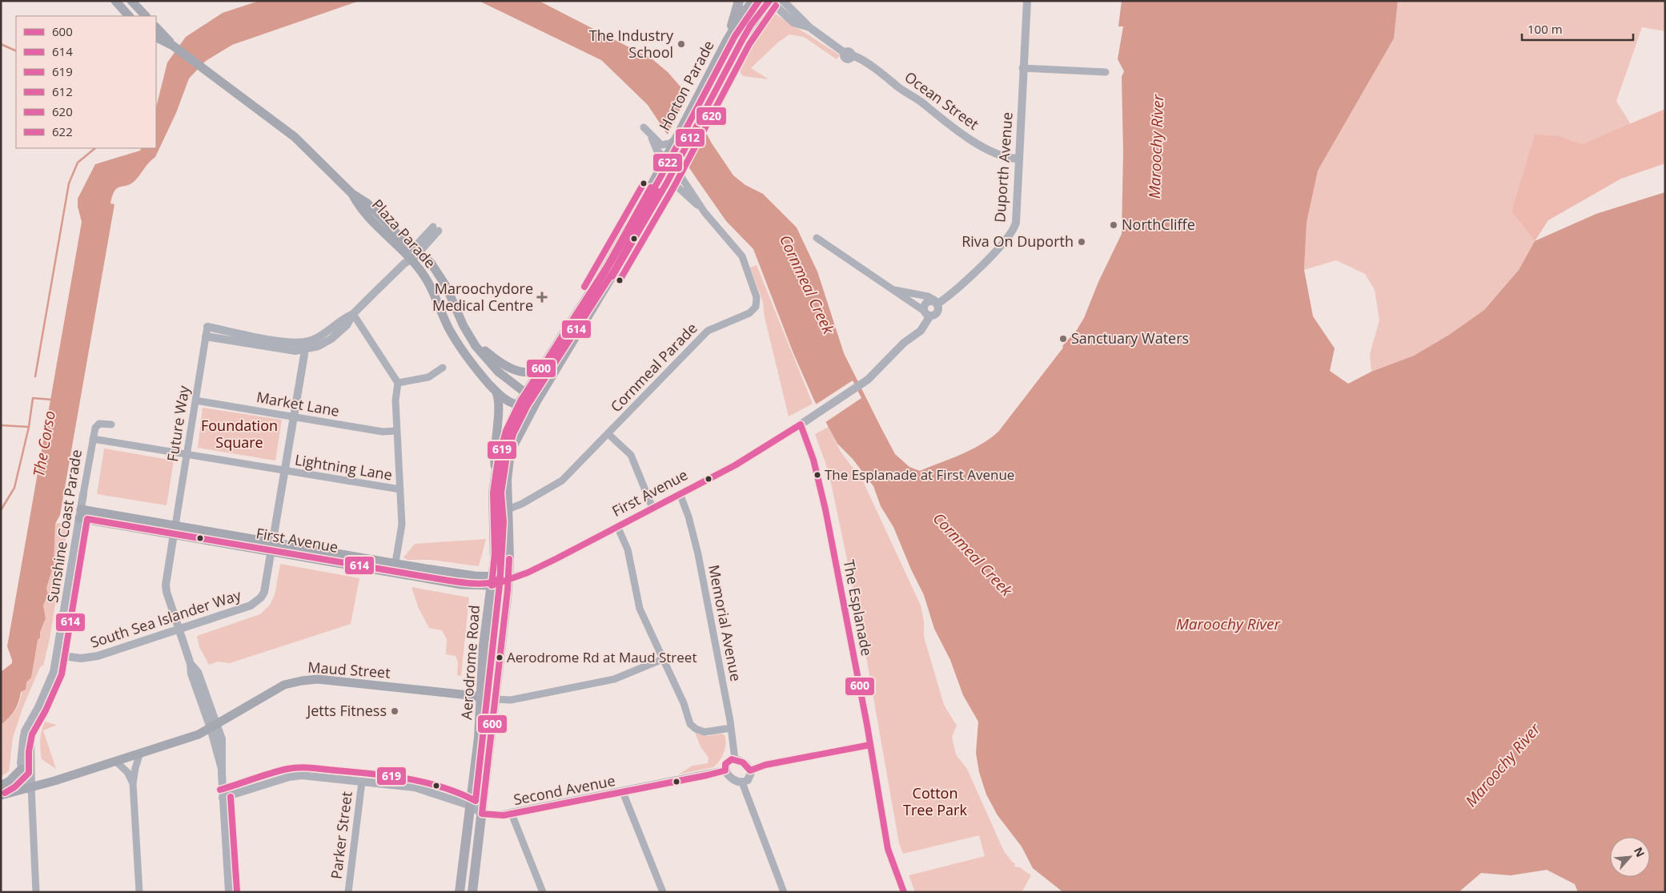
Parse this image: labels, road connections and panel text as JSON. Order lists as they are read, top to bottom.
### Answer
{
  "streets": {
    "main road": [
      "Horton Parade",
      "Plaza Parade",
      "First Avenue",
      "Aerodrome Road",
      "Maud Street"
    ],
    "street": [
      "Ocean Street",
      "Duporth Avenue",
      "Cornmeal Parade",
      "Market Lane",
      "Future Way",
      "Lightning Lane",
      "Sunshine Coast Parade",
      "The Esplanade",
      "South Sea Islander Way",
      "Memorial Avenue",
      "Second Avenue",
      "Parker Street"
    ]
  },
  "crossings": [
    ["Horton Parade", "Ocean Street"],
    ["Horton Parade", "Plaza Parade"],
    ["Horton Parade", "Cornmeal Parade"],
    ["Horton Parade", "Aerodrome Road"],
    ["Ocean Street", "Duporth Avenue"],
    ["Plaza Parade", "Aerodrome Road"],
    ["Cornmeal Parade", "Aerodrome Road"],
    ["Market Lane", "Future Way"],
    ["Market Lane", "South Sea Islander Way"],
    ["Future Way", "Lightning Lane"],
    ["Future Way", "First Avenue"],
    ["Future Way", "South Sea Islander Way"],
    ["Future Way", "Maud Street"],
    ["Lightning Lane", "Sunshine Coast Parade"],
    ["Lightning Lane", "South Sea Islander Way"],
    ["First Avenue", "Sunshine Coast Parade"],
    ["First Avenue", "The Esplanade"],
    ["First Avenue", "South Sea Islander Way"],
    ["First Avenue", "Memorial Avenue"],
    ["First Avenue", "Aerodrome Road"],
    ["Sunshine Coast Parade", "South Sea Islander Way"],
    ["Sunshine Coast Parade", "Maud Street"],
    ["Memorial Avenue", "Second Avenue"],
    ["Aerodrome Road", "Maud Street"],
    ["Aerodrome Road", "Second Avenue"]
  ],
  "water": ["Maroochy River", "Cornmeal Creek", "The Corso"],
  "parks": ["Foundation Square", "Cotton Tree Park"],
  "places": {
    "other": [
      "The Industry School",
      "NorthCliffe",
      "Riva On Duporth",
      "Sanctuary Waters",
      "The Esplanade at First Avenue",
      "Aerodrome Rd at Maud Street",
      "Jetts Fitness"
    ],
    "health": ["Maroochydore Medical Centre"]
  },
  "lines": [
    "transit line 612",
    "transit line 622",
    "transit line 620",
    "transit line 619",
    "transit line 600",
    "transit line 614"
  ],
  "legend": [
    "600",
    "614",
    "619",
    "612",
    "620",
    "622"
  ],
  "scale_bar": "100 m",
  "north": "top right"
}
